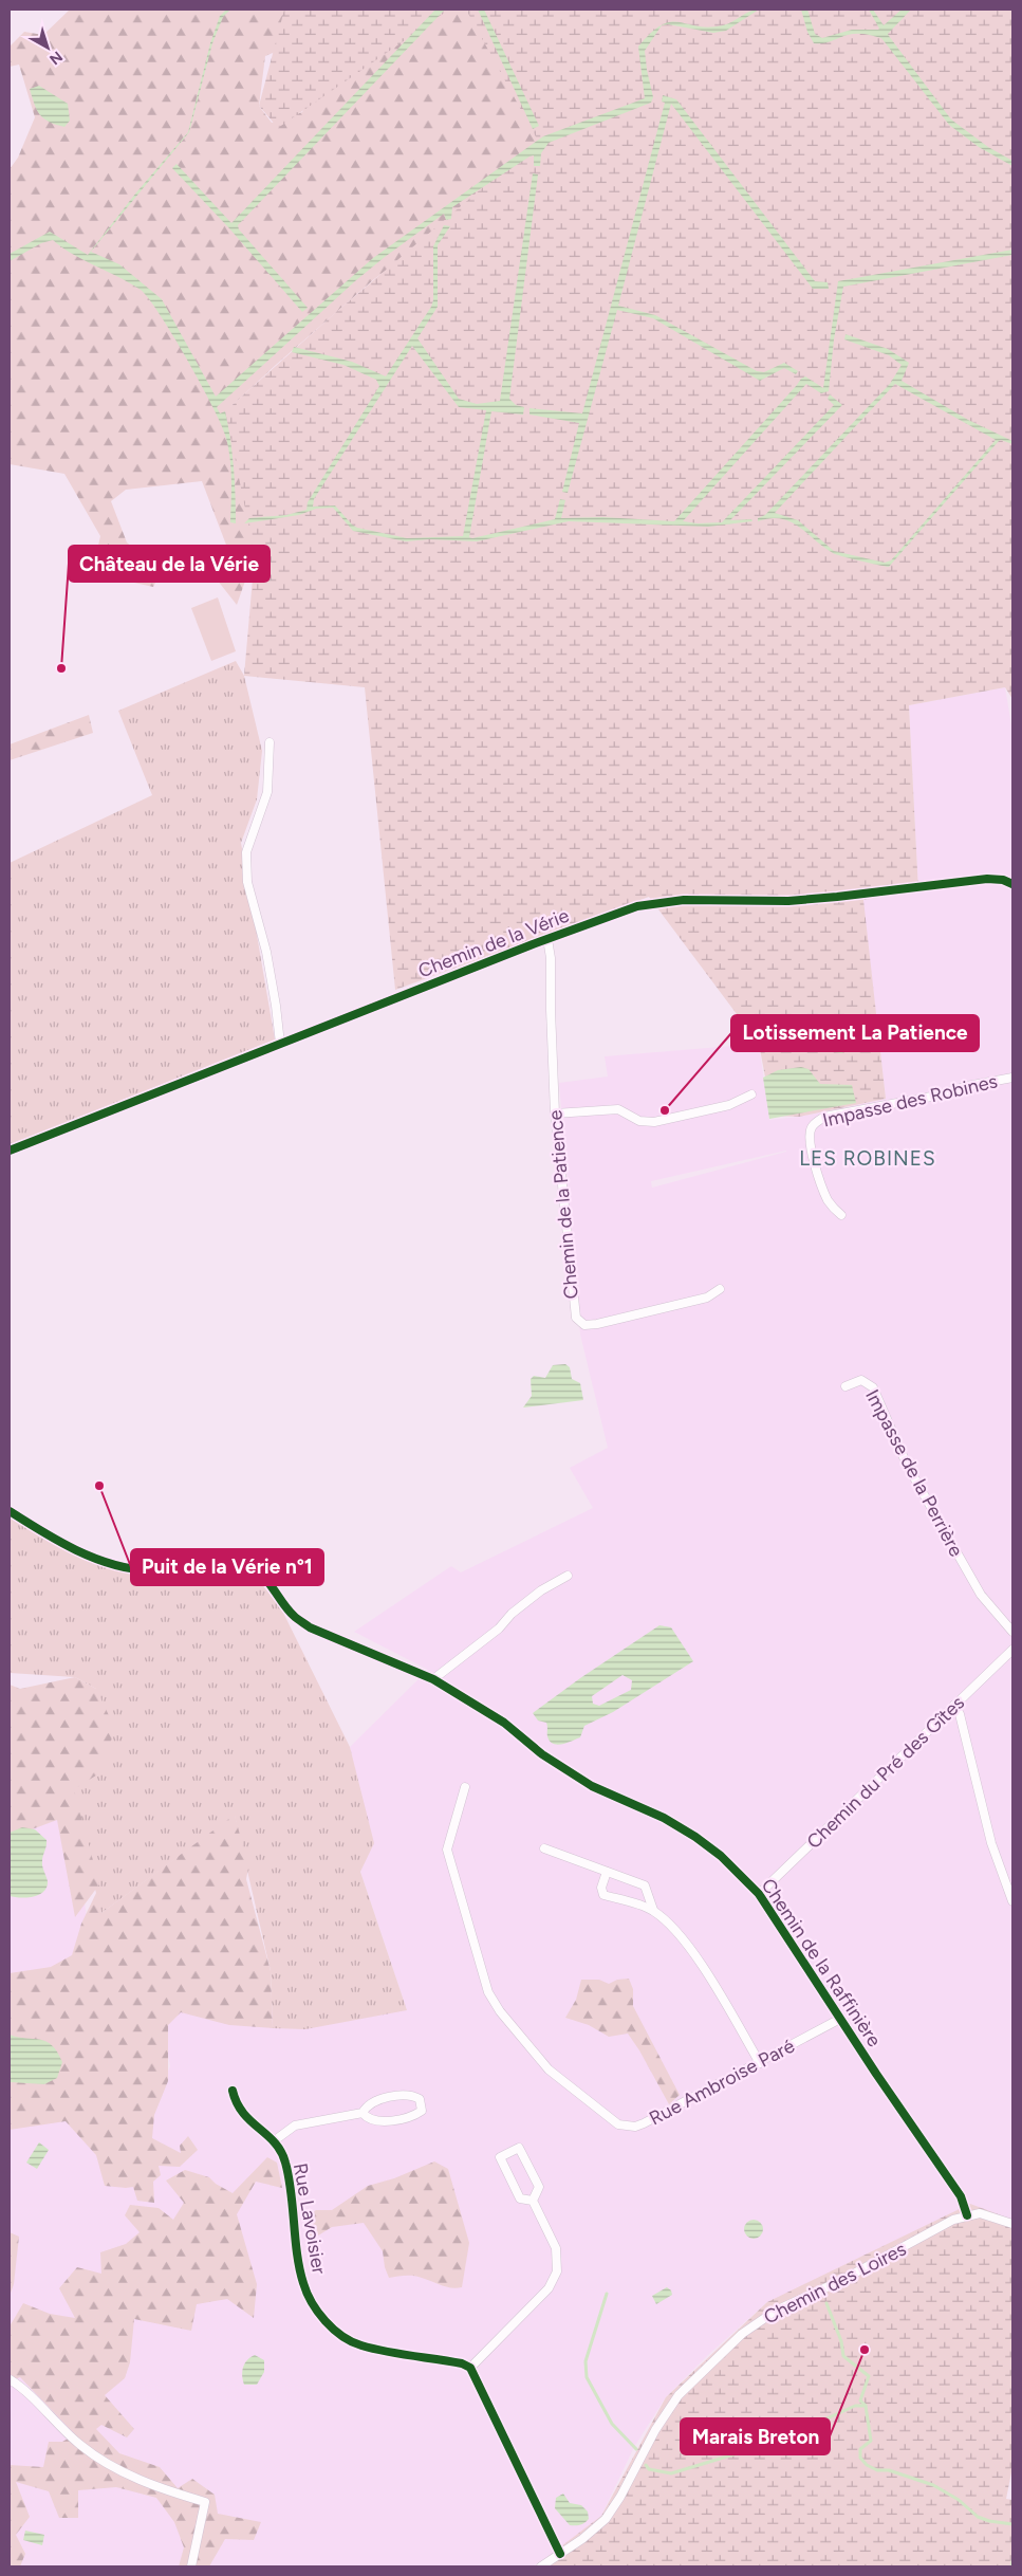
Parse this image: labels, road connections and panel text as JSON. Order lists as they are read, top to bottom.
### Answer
{
  "streets": {
    "street": [
      "Chemin de la Vérie",
      "Impasse des Robines",
      "Chemin de la Patience",
      "Impasse de la Perrière",
      "Chemin du Pré des Gîtes",
      "Chemin de la Raffinière",
      "Rue Ambroise Paré",
      "Rue Lavoisier",
      "Chemin des Loires"
    ]
  },
  "crossings": [
    ["Chemin de la Vérie", "Chemin de la Patience"],
    ["Chemin du Pré des Gîtes", "Chemin de la Raffinière"],
    ["Chemin de la Raffinière", "Rue Ambroise Paré"],
    ["Chemin de la Raffinière", "Chemin des Loires"]
  ],
  "districts": ["LES ROBINES"],
  "places": [
    "Château de la Vérie",
    "Lotissement La Patience",
    "Puit de la Vérie n°1",
    "Marais Breton"
  ],
  "north": "bottom right"
}
